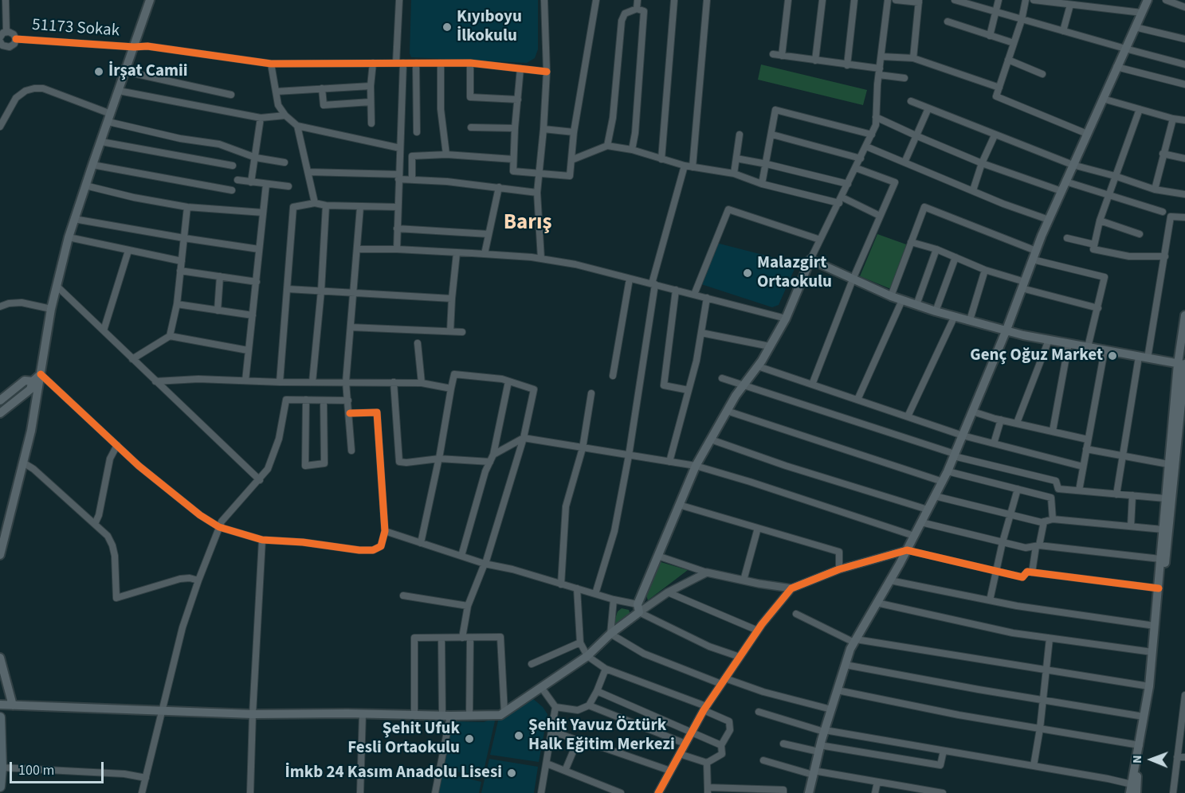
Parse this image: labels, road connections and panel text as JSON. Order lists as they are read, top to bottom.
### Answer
{
  "streets": {
    "street": ["51173 Sokak"]
  },
  "districts": ["Barış"],
  "places": [
    "Kıyıboyu İlkokulu",
    "İrşat Camii",
    "Malazgirt Ortaokulu",
    "Genç Oğuz Market",
    "Şehit Yavuz Öztürk Halk Eğitim Merkezi",
    "Şehit Ufuk Fesli Ortaokulu",
    "İmkb 24 Kasım Anadolu Lisesi"
  ],
  "scale_bar": "100 m",
  "north": "left"
}
